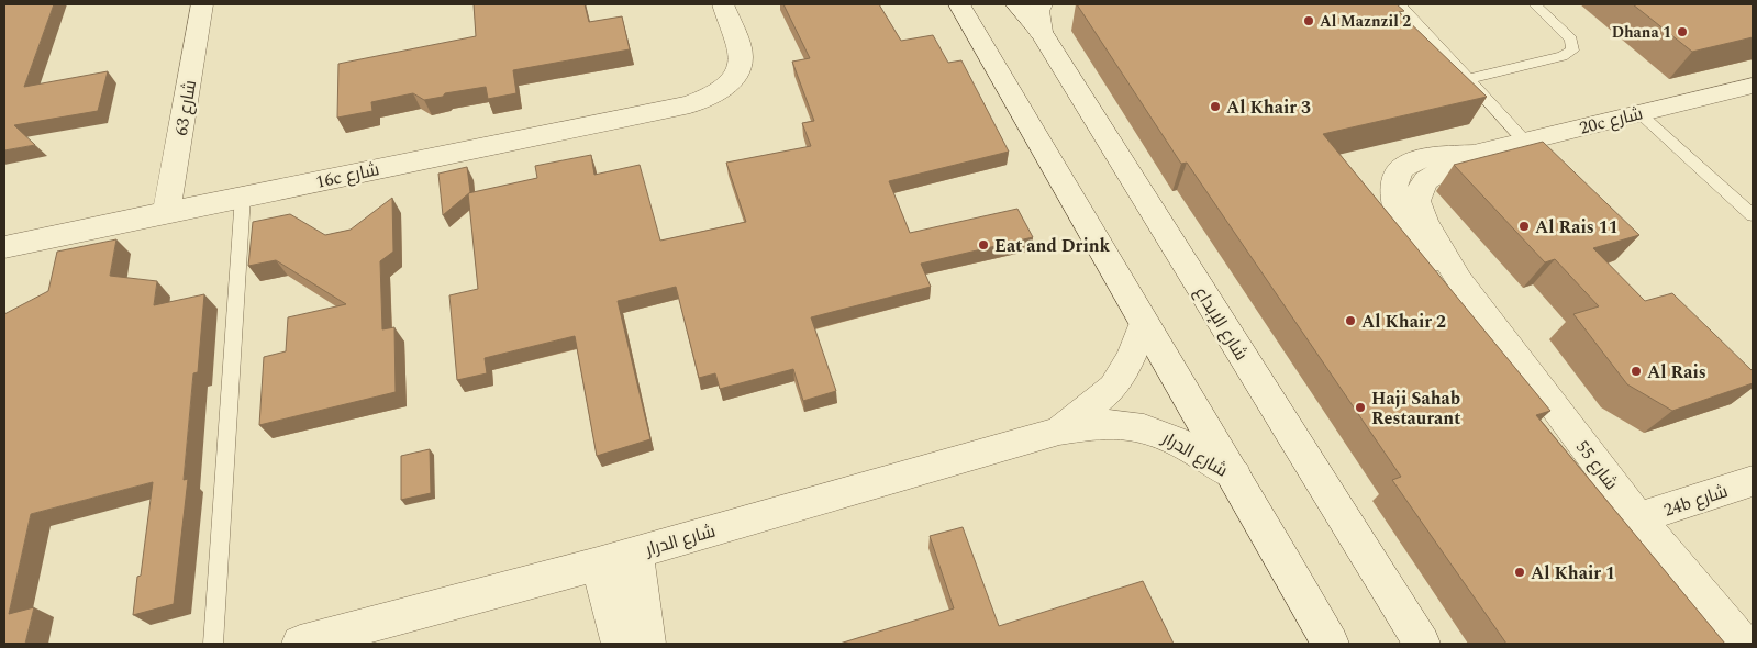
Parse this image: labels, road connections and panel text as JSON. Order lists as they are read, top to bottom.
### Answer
{
  "streets": {
    "street": [
      "شارع 63",
      "20c شارع",
      "16c شارع",
      "شارع الإبداع",
      "شارع الدرار",
      "شارع 55",
      "24b شارع"
    ]
  },
  "crossings": [
    ["شارع 63", "16c شارع"],
    ["20c شارع", "شارع 55"],
    ["شارع 55", "24b شارع"]
  ],
  "places": [
    "Al Maznzil 2",
    "Dhana 1",
    "Al Khair 3",
    "Al Rais 11",
    "Eat and Drink",
    "Al Khair 2",
    "Al Rais",
    "Haji Sahab Restaurant",
    "Al Khair 1"
  ]
}
